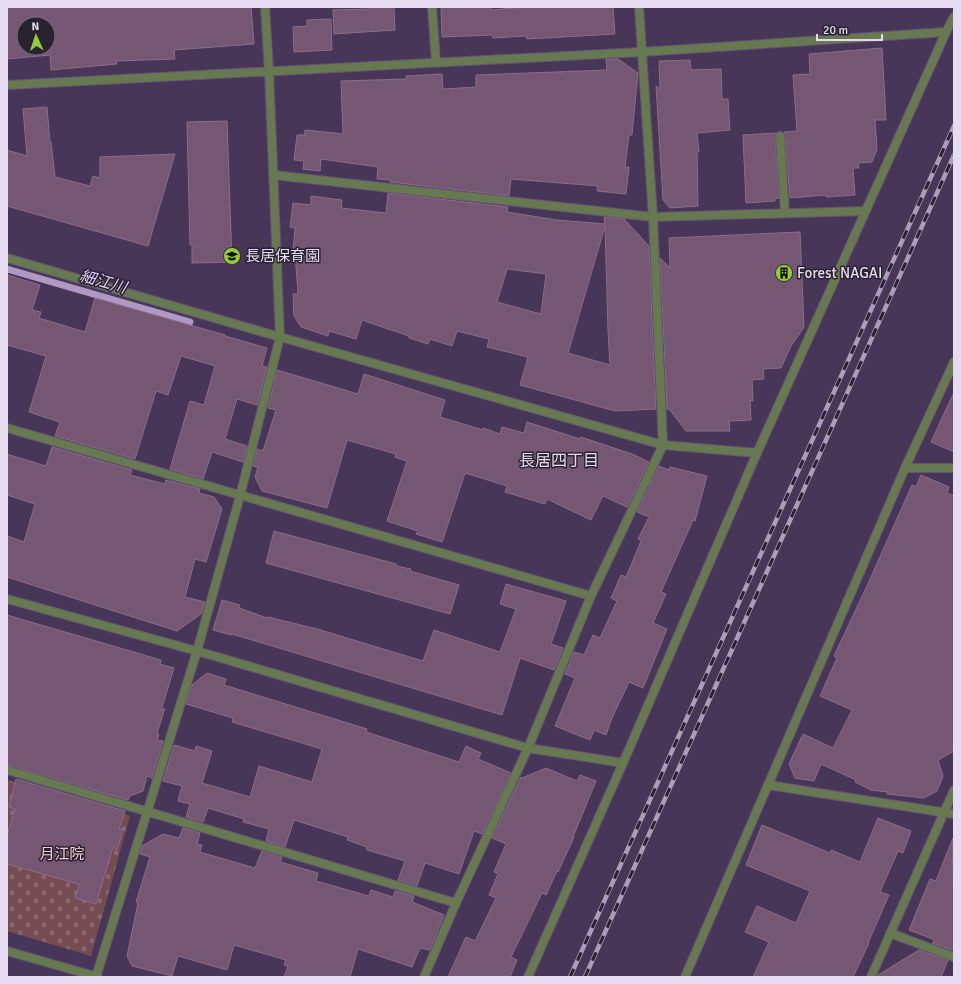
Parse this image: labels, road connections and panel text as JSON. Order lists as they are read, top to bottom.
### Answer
{
  "districts": ["長居四丁目"],
  "water": ["細江川"],
  "parks": ["月江院"],
  "places": {
    "school or university": ["長居保育園"],
    "building": ["Forest NAGAI"]
  },
  "scale_bar": "20 m",
  "north": "top"
}
